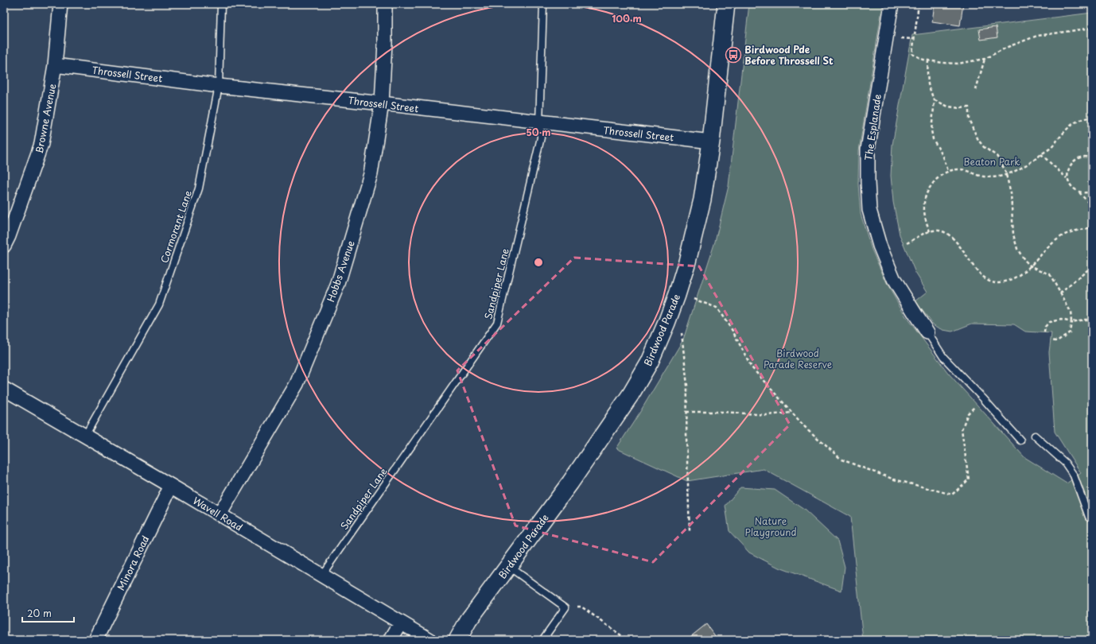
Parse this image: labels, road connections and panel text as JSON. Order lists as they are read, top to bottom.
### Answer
{
  "streets": {
    "street": [
      "Throssell Street",
      "Browne Avenue",
      "The Esplanade",
      "Hobbs Avenue",
      "Birdwood Parade",
      "Wavell Road",
      "Minora Road"
    ],
    "lane": ["Cormorant Lane", "Sandpiper Lane"]
  },
  "crossings": [
    ["Throssell Street", "Browne Avenue"],
    ["Throssell Street", "Cormorant Lane"],
    ["Throssell Street", "Hobbs Avenue"],
    ["Throssell Street", "Sandpiper Lane"],
    ["Throssell Street", "Birdwood Parade"],
    ["Cormorant Lane", "Wavell Road"],
    ["Hobbs Avenue", "Wavell Road"],
    ["Sandpiper Lane", "Wavell Road"],
    ["Wavell Road", "Minora Road"]
  ],
  "parks": ["Beaton Park", "Birdwood Parade Reserve", "Nature Playground"],
  "places": {
    "bus stop": ["Birdwood Pde Before Throssell St"]
  },
  "scale_bar": "20 m",
  "rings": ["100 m", "50 m"]
}
